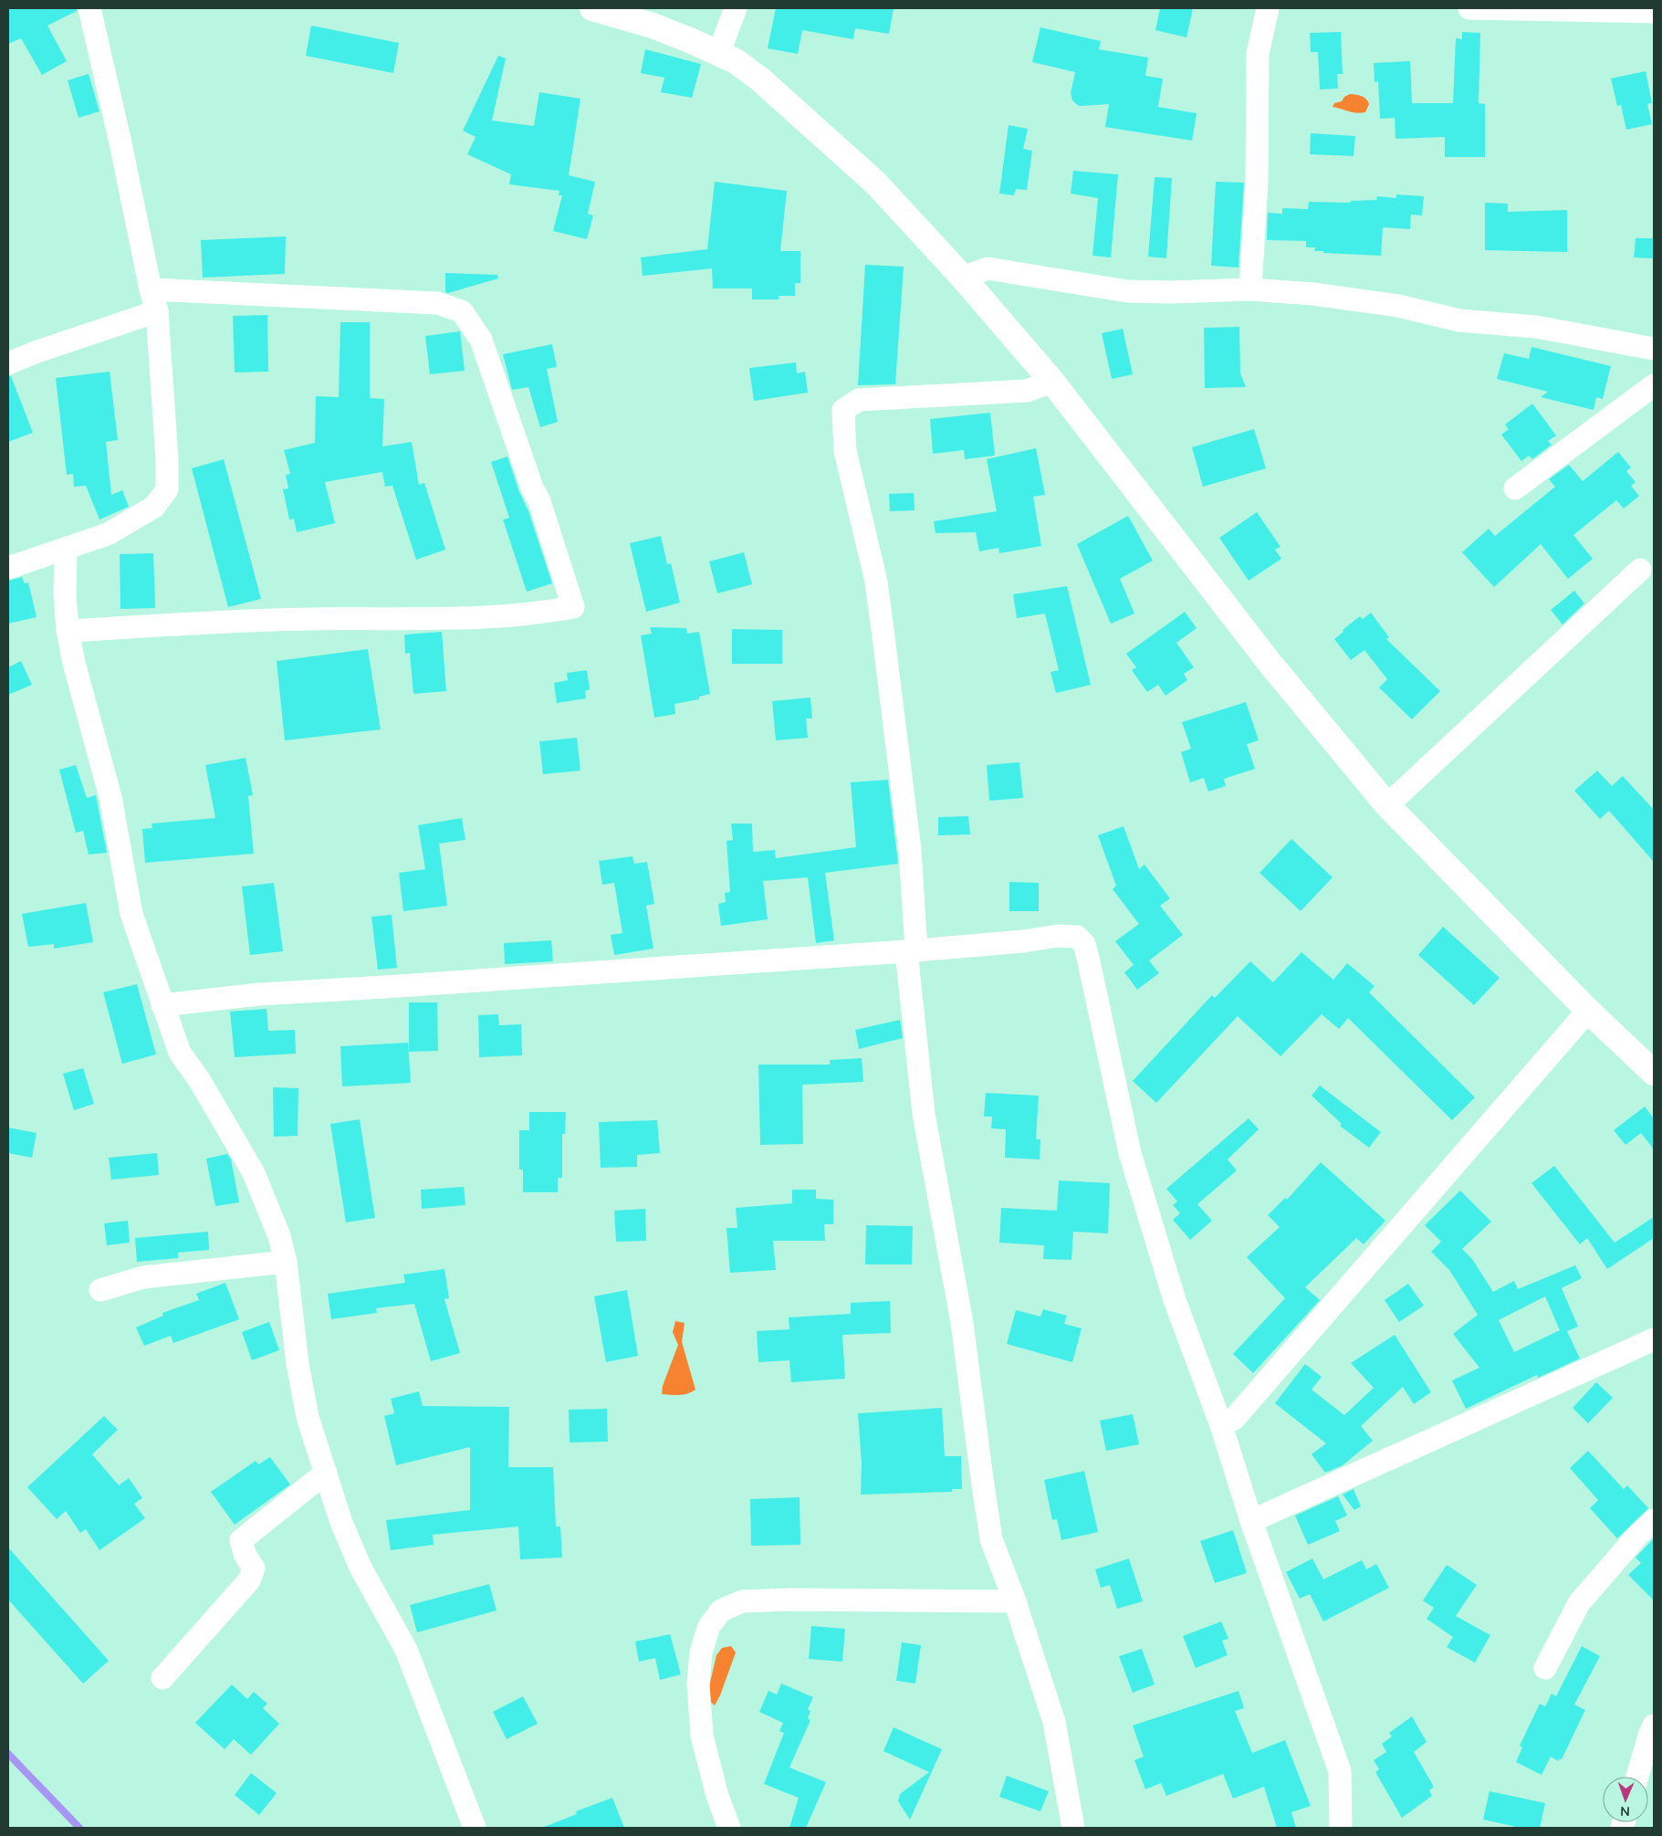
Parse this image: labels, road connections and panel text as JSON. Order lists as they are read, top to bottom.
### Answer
{
  "north": "bottom"
}
